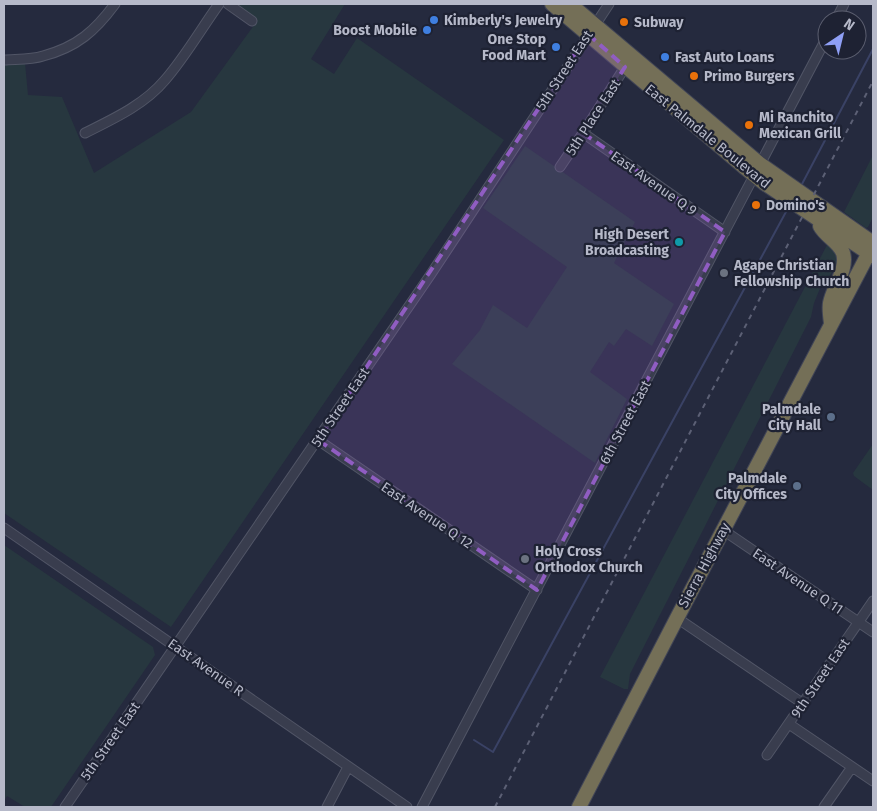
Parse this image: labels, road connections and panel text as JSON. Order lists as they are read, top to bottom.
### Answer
{
  "streets": {
    "highway": ["East Palmdale Boulevard", "Sierra Highway"],
    "street": [
      "5th Street East",
      "5th Place East",
      "East Avenue Q 9",
      "6th Street East",
      "East Avenue Q 12",
      "East Avenue Q 11",
      "East Avenue R",
      "9th Street East"
    ]
  },
  "crossings": [
    ["5th Street East", "East Palmdale Boulevard"],
    ["5th Street East", "East Avenue Q 12"],
    ["5th Street East", "East Avenue R"],
    ["5th Place East", "East Palmdale Boulevard"],
    ["5th Place East", "East Avenue Q 9"],
    ["East Palmdale Boulevard", "6th Street East"],
    ["East Palmdale Boulevard", "Sierra Highway"],
    ["East Avenue Q 9", "6th Street East"],
    ["6th Street East", "East Avenue Q 12"],
    ["Sierra Highway", "East Avenue Q 11"],
    ["East Avenue Q 11", "9th Street East"]
  ],
  "places": [
    "Kimberly's Jewelry",
    "Subway",
    "Boost Mobile",
    "One Stop Food Mart",
    "Fast Auto Loans",
    "Primo Burgers",
    "Mi Ranchito Mexican Grill",
    "Domino's",
    "High Desert Broadcasting",
    "Agape Christian Fellowship Church",
    "Palmdale City Hall",
    "Palmdale City Offices",
    "Holy Cross Orthodox Church"
  ],
  "north": "top right"
}
